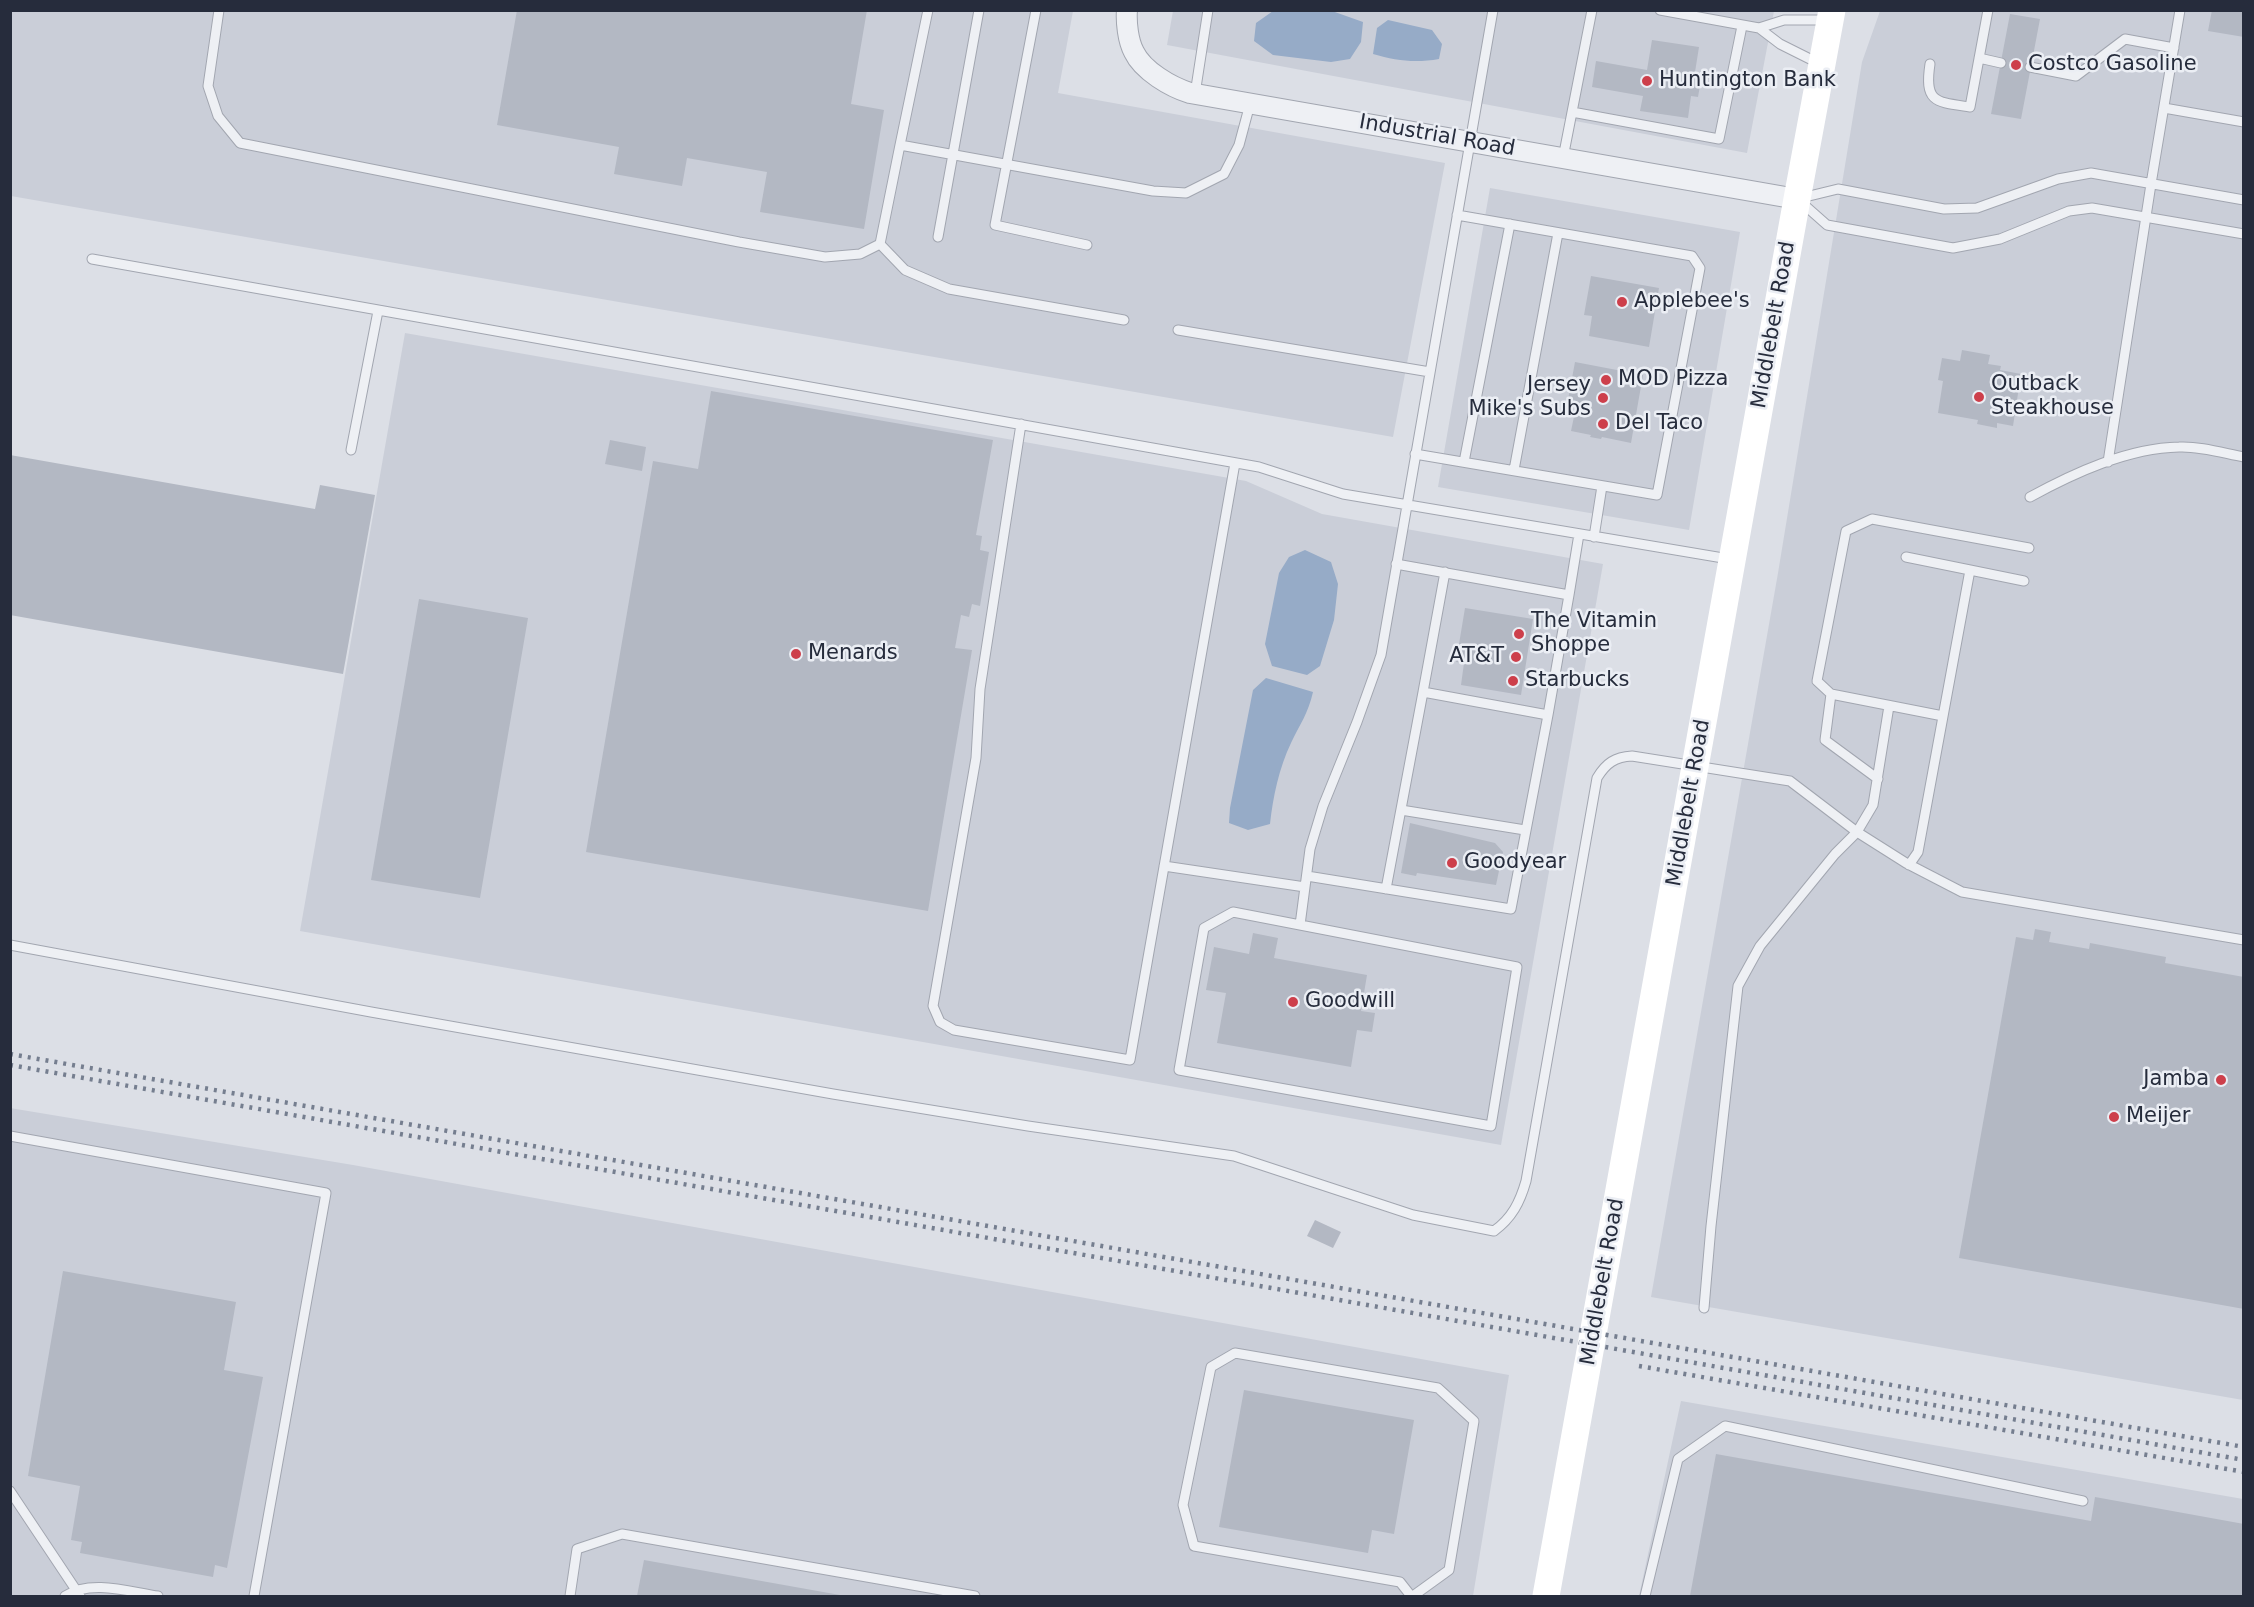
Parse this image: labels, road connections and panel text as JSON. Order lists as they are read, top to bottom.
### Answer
{
  "streets": {
    "main road": ["Middlebelt Road"],
    "street": ["Industrial Road"]
  },
  "crossings": [
    ["Industrial Road", "Middlebelt Road"]
  ],
  "places": [
    "Costco Gasoline",
    "Huntington Bank",
    "Applebee's",
    "MOD Pizza",
    "Outback Steakhouse",
    "Jersey Mike's Subs",
    "Del Taco",
    "The Vitamin Shoppe",
    "Menards",
    "AT&T",
    "Starbucks",
    "Goodyear",
    "Goodwill",
    "Jamba",
    "Meijer"
  ]
}
